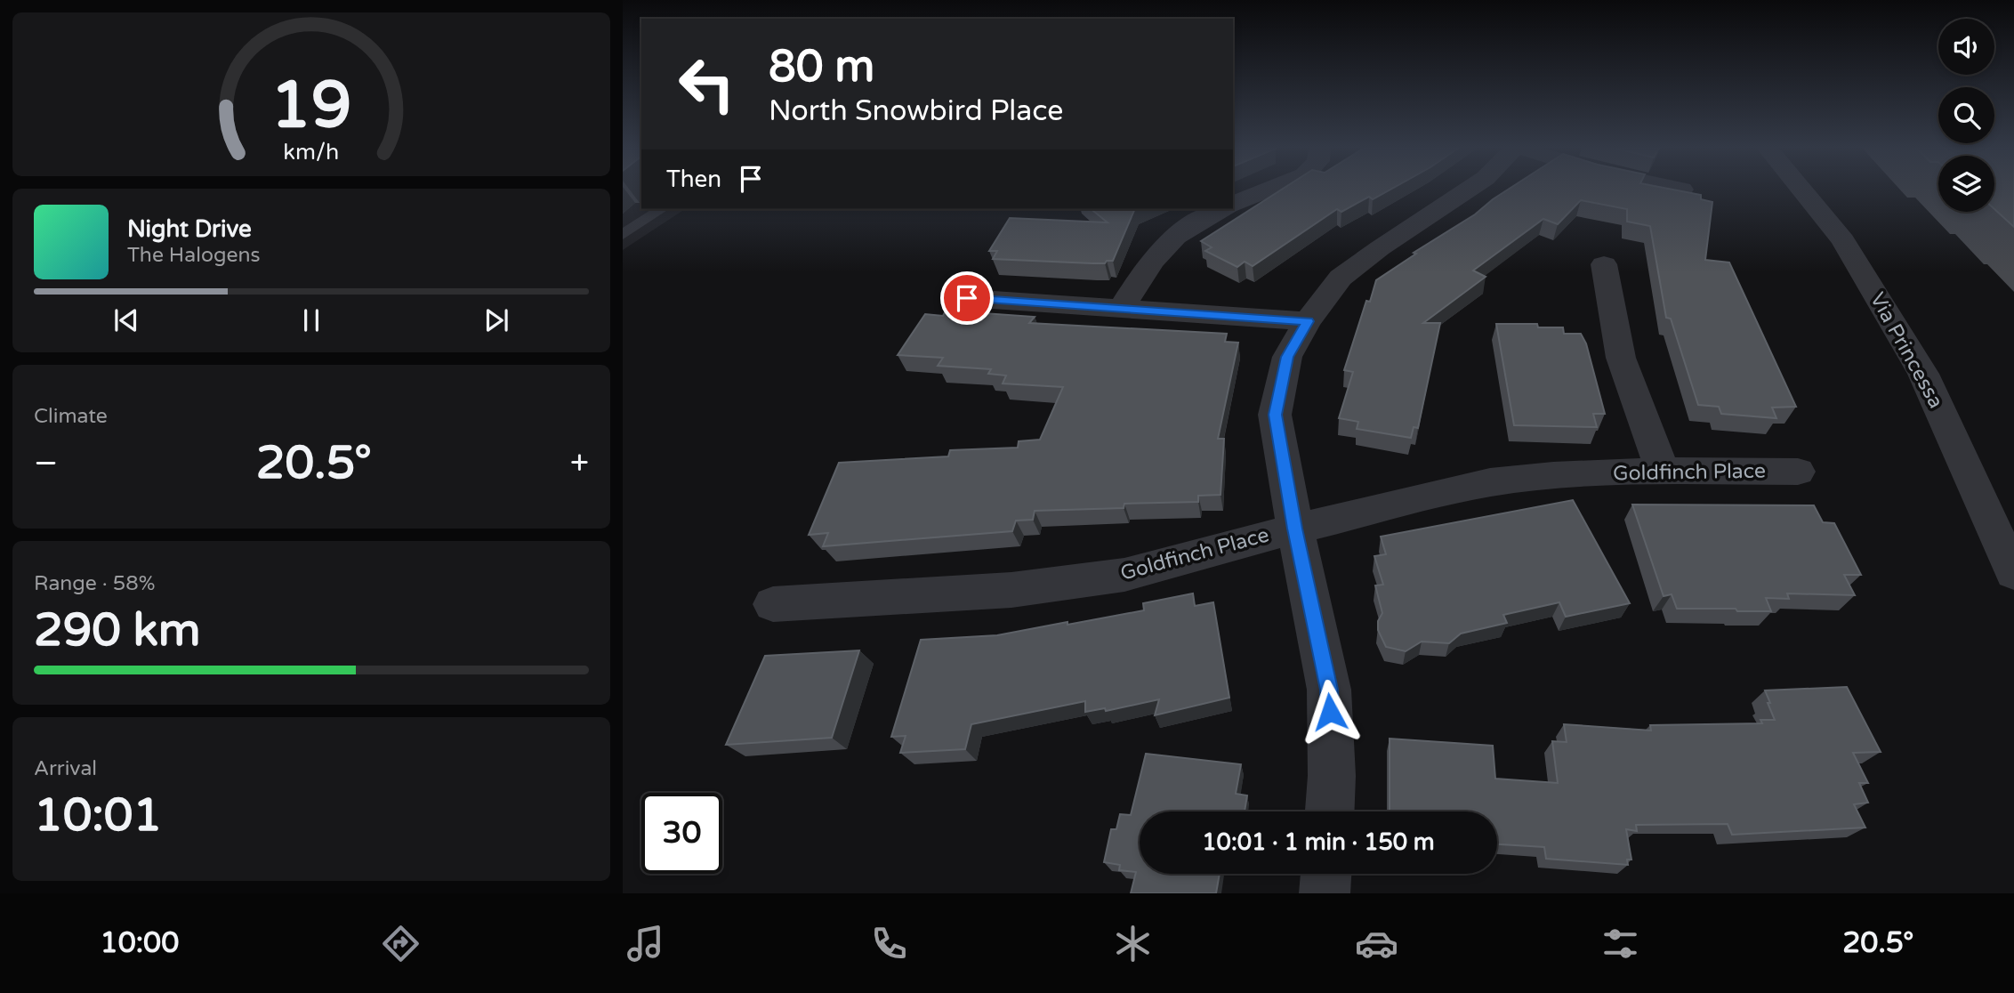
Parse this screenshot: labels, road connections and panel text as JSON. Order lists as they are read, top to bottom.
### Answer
{
  "streets": {
    "street": ["Via Princessa", "Goldfinch Place"]
  },
  "page": {
    "turn": ["80 m", "North Snowbird Place"],
    "then": "Then",
    "song": ["Night Drive", "The Halogens"],
    "tile": [
      "Climate",
      ["Range · 58%", "290 km"],
      ["Arrival", "10:01"]
    ],
    "heat": ["−", "20.5°", "+"],
    "limit": "30",
    "trip": "10:01 · 1 min · 150 m",
    "tabs": ["10:00", "20.5°"],
    "gauge": ["19", "km/h"]
  }
}
